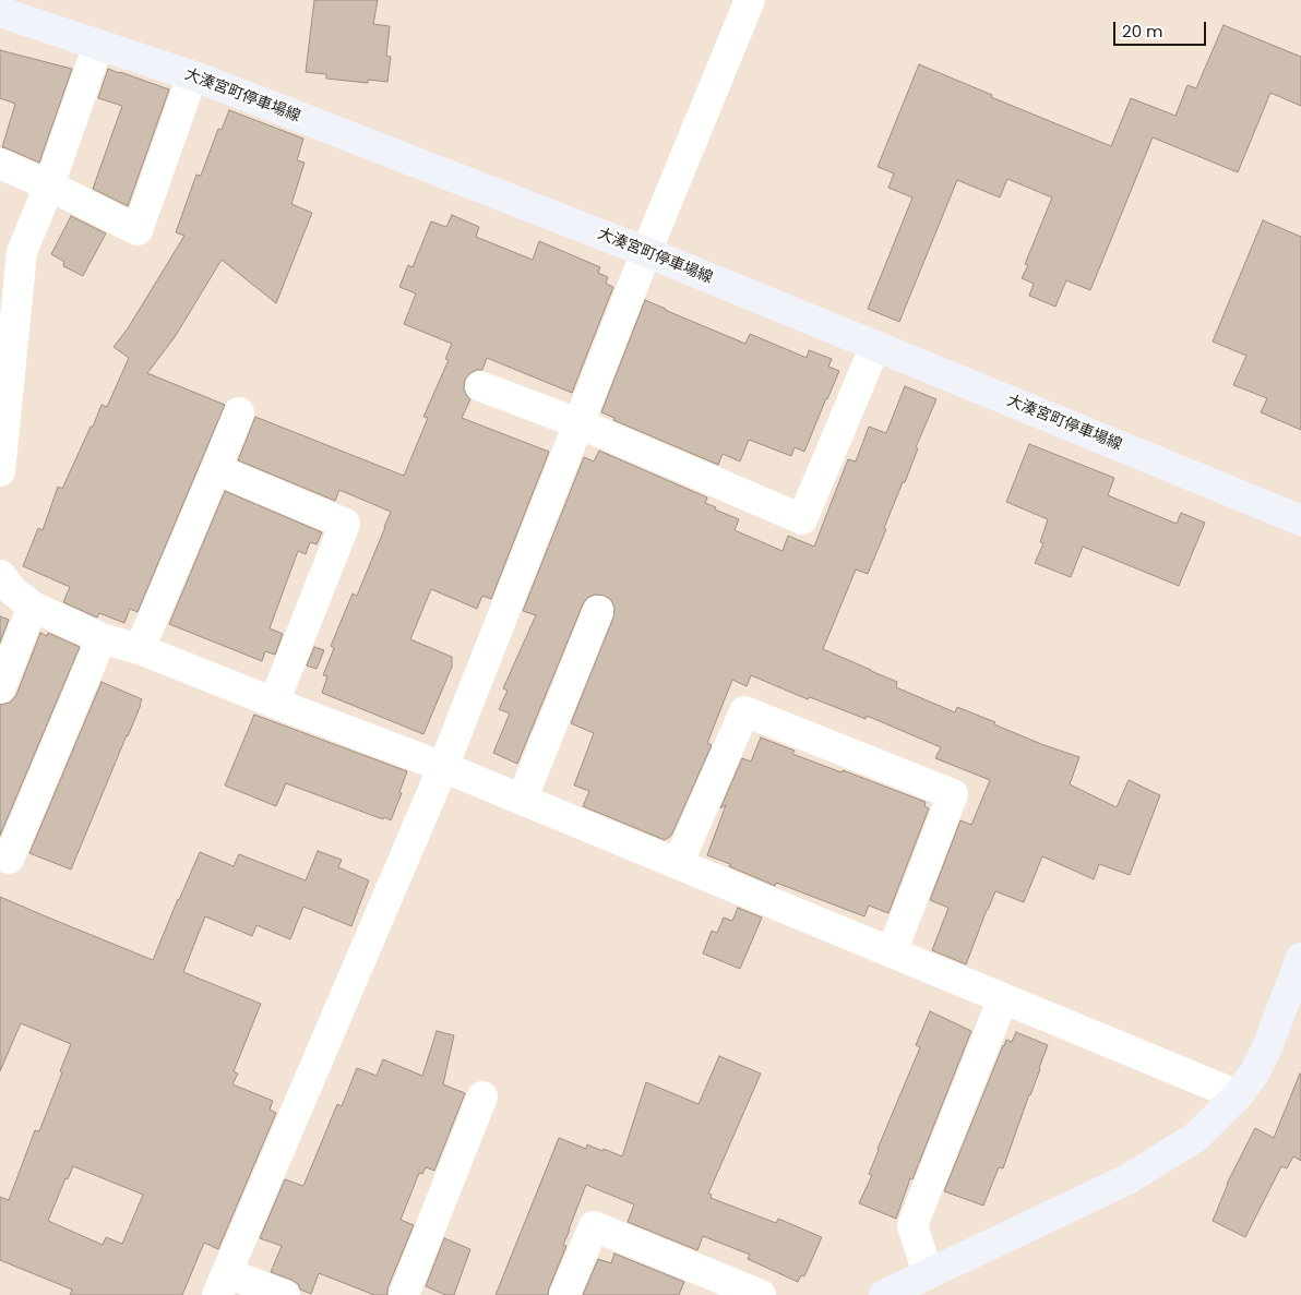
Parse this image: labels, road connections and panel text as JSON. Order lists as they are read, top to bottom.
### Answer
{
  "streets": {
    "main road": ["大湊宮町停車場線"]
  },
  "scale_bar": "20 m"
}
